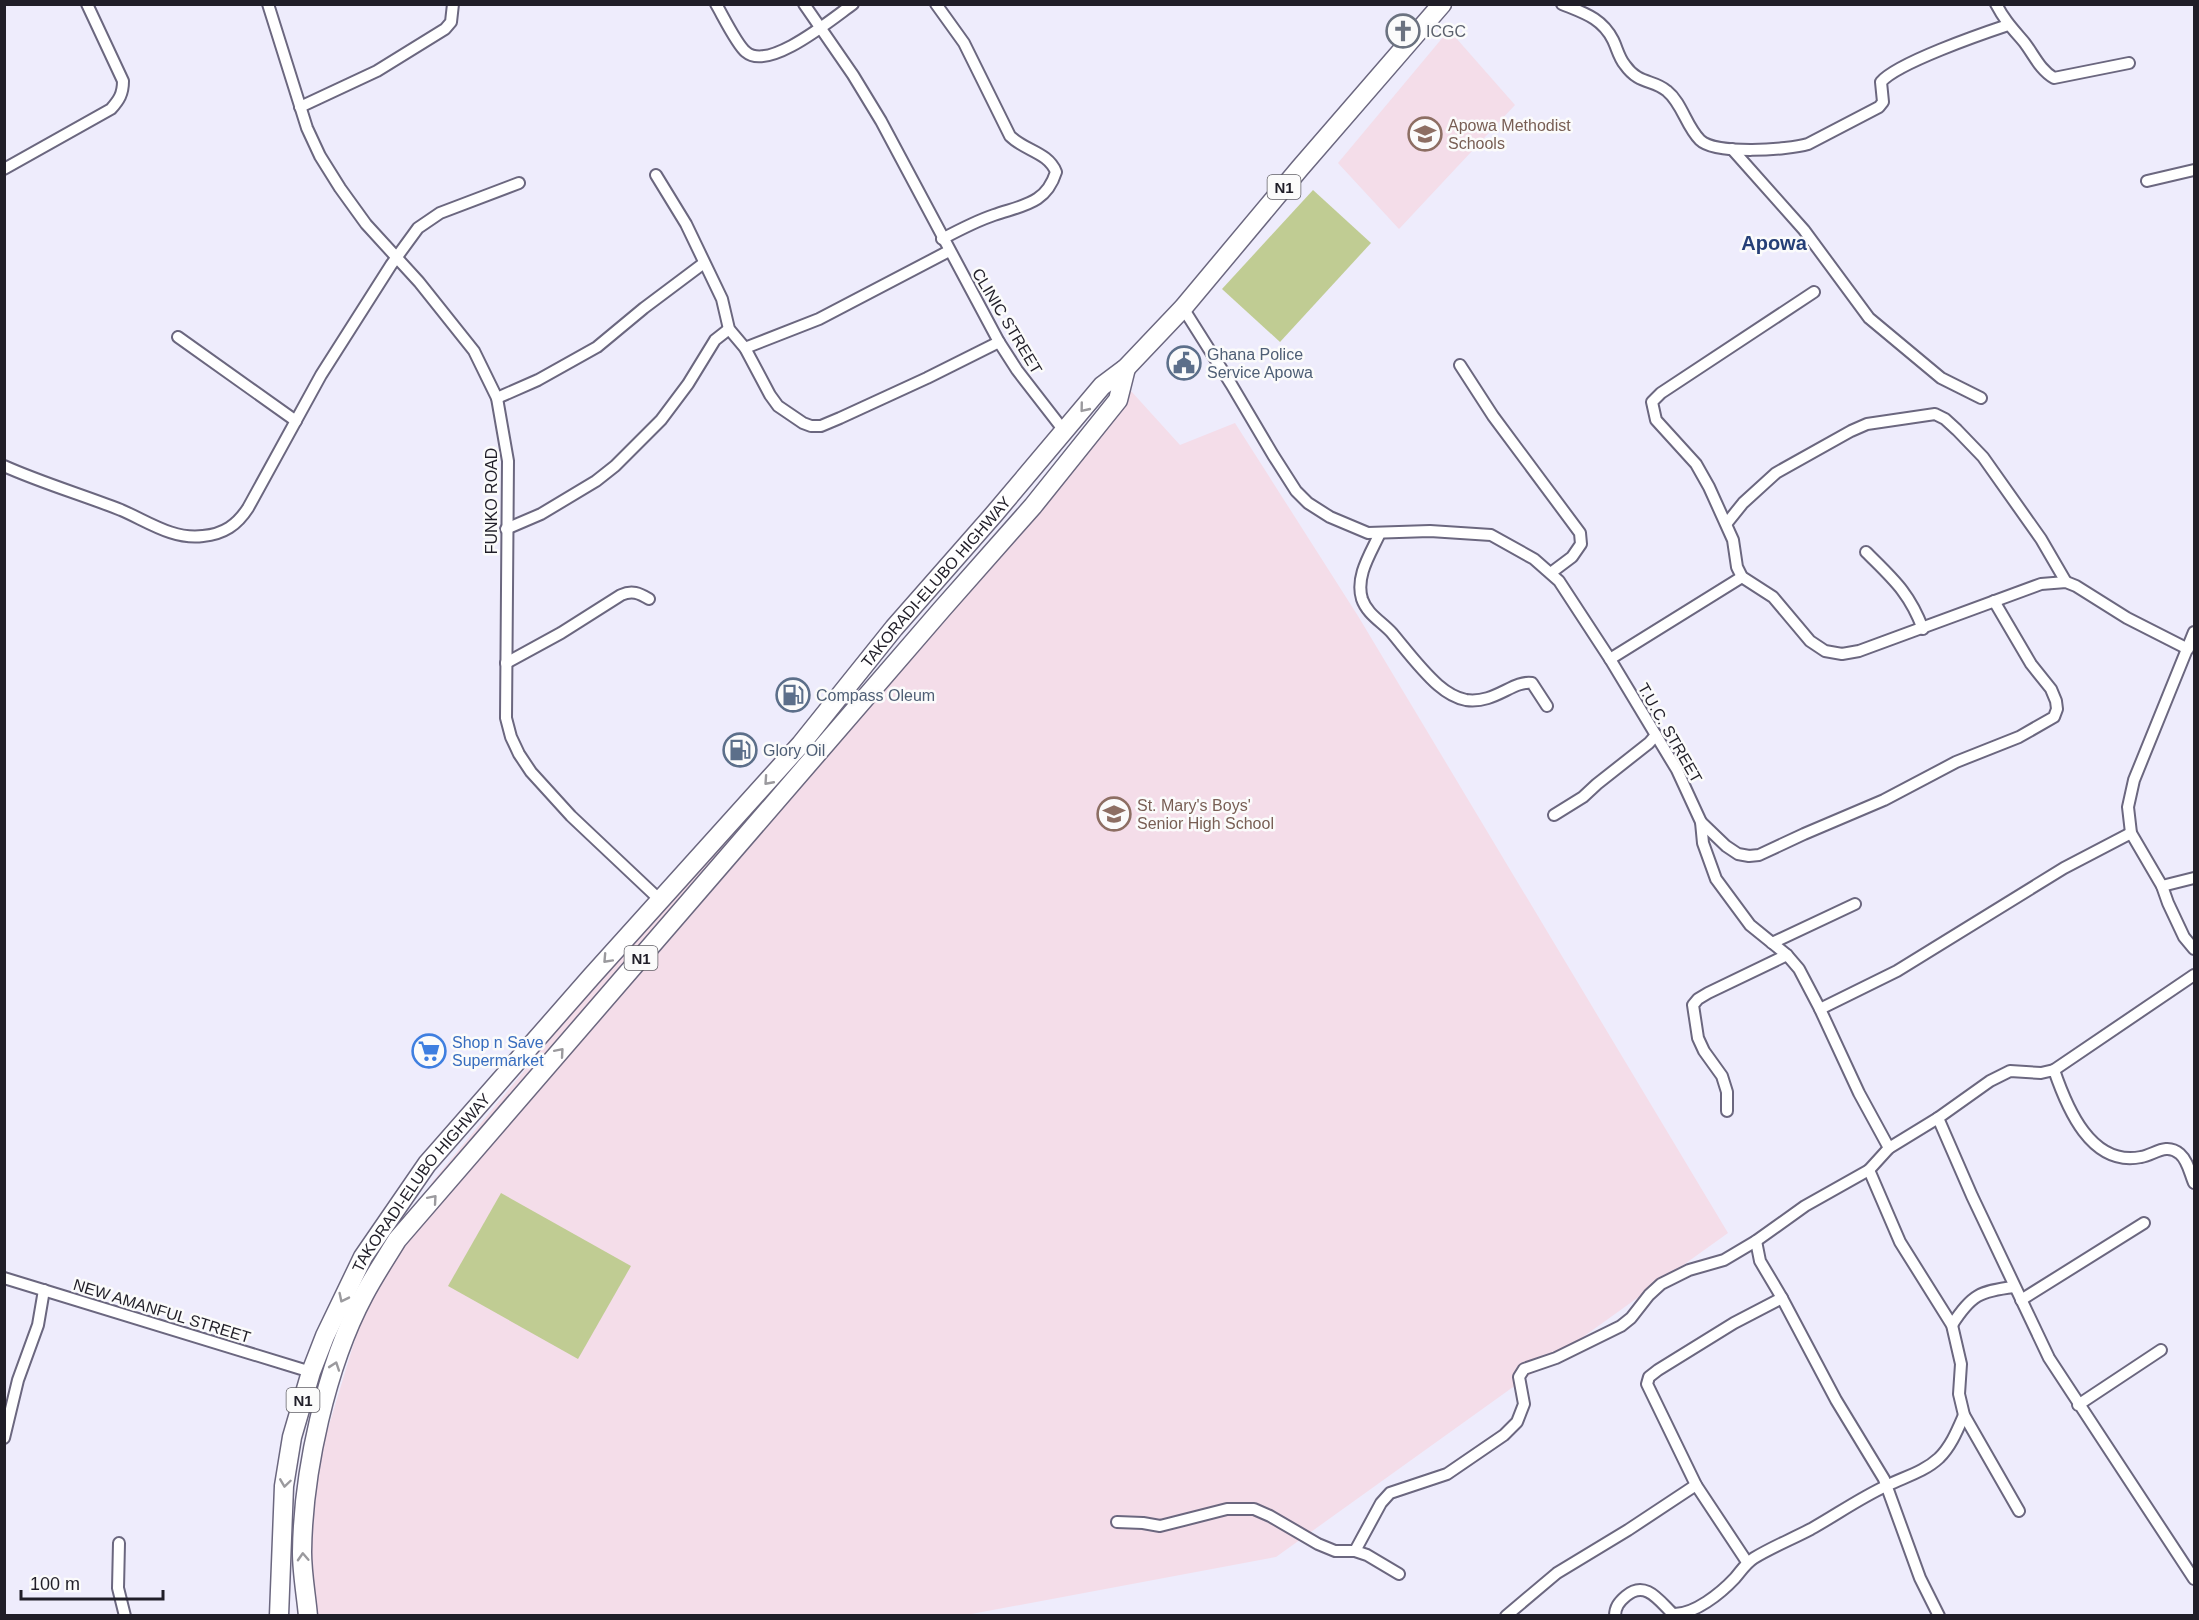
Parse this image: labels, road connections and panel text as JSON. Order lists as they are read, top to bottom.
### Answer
{
  "streets": {
    "highway": ["N1", "TAKORADI-ELUBO HIGHWAY"],
    "street": [
      "CLINIC STREET",
      "FUNKO ROAD",
      "T.U.C. STREET",
      "NEW AMANFUL STREET"
    ]
  },
  "crossings": [
    ["CLINIC STREET", "TAKORADI-ELUBO HIGHWAY"],
    ["FUNKO ROAD", "TAKORADI-ELUBO HIGHWAY"],
    ["TAKORADI-ELUBO HIGHWAY", "T.U.C. STREET"],
    ["TAKORADI-ELUBO HIGHWAY", "NEW AMANFUL STREET"]
  ],
  "districts": ["Apowa"],
  "places": {
    "church": ["ICGC"],
    "school or university": ["Apowa Methodist Schools", "St. Mary's Boys' Senior High School"],
    "public building": ["Ghana Police Service Apowa"],
    "fuel station": ["Compass Oleum", "Glory Oil"],
    "supermarket": ["Shop n Save Supermarket"]
  },
  "scale_bar": "100 m"
}
